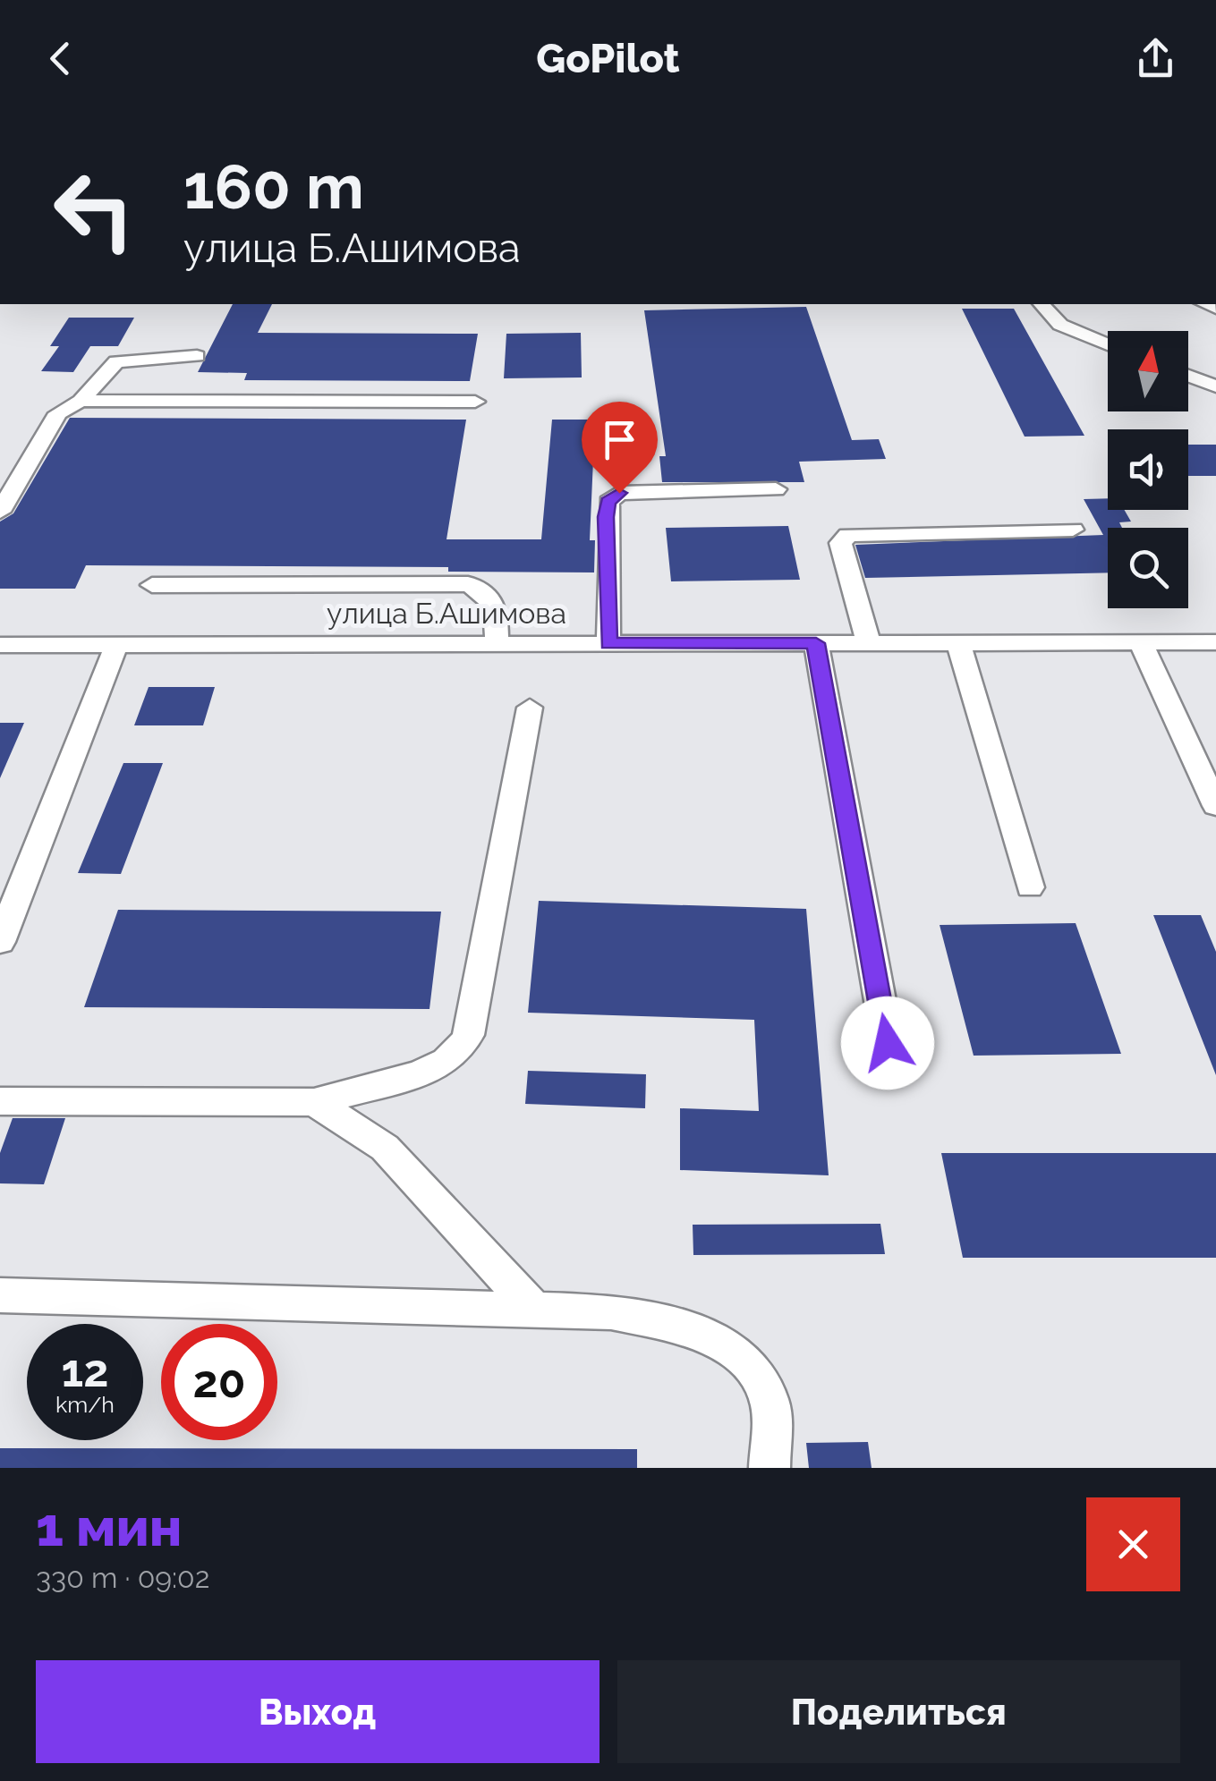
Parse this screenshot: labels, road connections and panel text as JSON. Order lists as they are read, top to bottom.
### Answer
{
  "streets": {
    "street": ["улица Б.Ашимова"]
  },
  "north": "top",
  "page": {
    "header": "GoPilot",
    "turn": ["160 m", "улица Б.Ашимова"],
    "speed": "12 km/h",
    "limit": "20",
    "heading": ["1 мин", "330 m · 09:02"],
    "buttons": ["Выход", "Поделиться"]
  }
}
